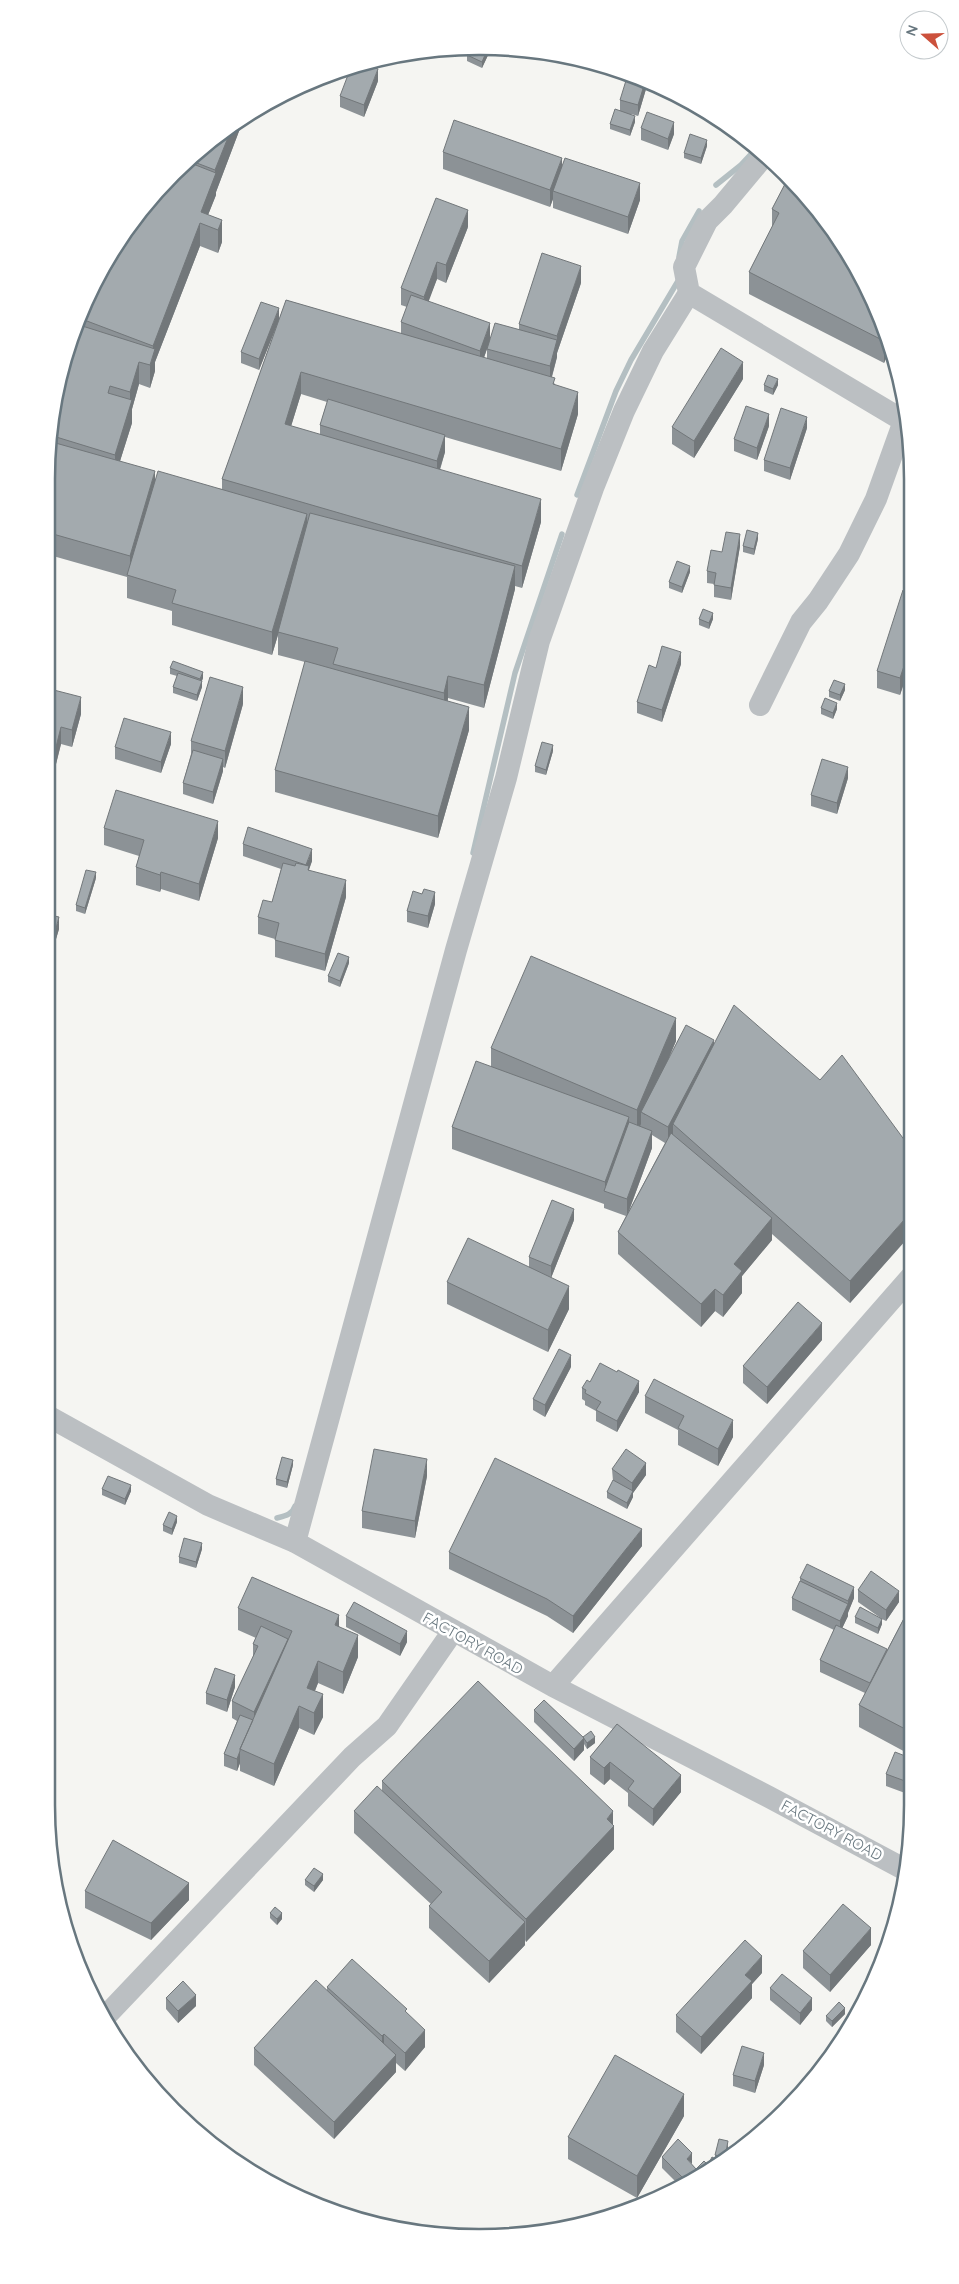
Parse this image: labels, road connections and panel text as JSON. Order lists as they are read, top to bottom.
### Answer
{
  "streets": {
    "street": ["FACTORY ROAD"]
  },
  "north": "left"
}
